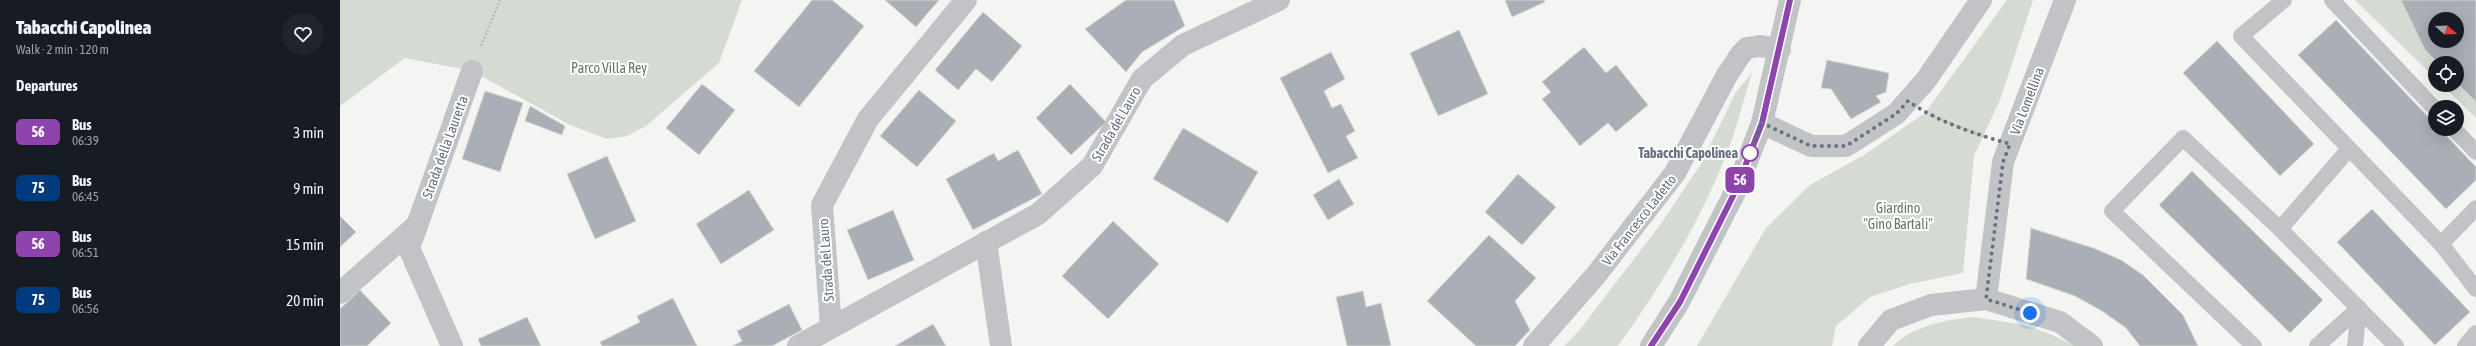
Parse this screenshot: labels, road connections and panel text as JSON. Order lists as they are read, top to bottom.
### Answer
{
  "streets": {
    "street": [
      "Via Lomellina",
      "Strada del Lauro",
      "Strada della Lauretta",
      "Via Francesco Ladetto"
    ]
  },
  "parks": ["Parco Villa Rey", "Giardino \"Gino Bartali\""],
  "places": ["Tabacchi Capolinea"],
  "lines": ["bus line 56"],
  "north": "right",
  "page": {
    "heading": [
      ["Tabacchi Capolinea", "Walk · 2 min · 120 m"],
      "Departures"
    ],
    "on_map": "56",
    "list": [
      {
        "mark": "56",
        "name": "Bus",
        "note": "06:39",
        "value": "3 min"
      },
      {
        "mark": "75",
        "name": "Bus",
        "note": "06:45",
        "value": "9 min"
      },
      {
        "mark": "56",
        "name": "Bus",
        "note": "06:51",
        "value": "15 min"
      },
      {
        "mark": "75",
        "name": "Bus",
        "note": "06:56",
        "value": "20 min"
      }
    ]
  }
}
